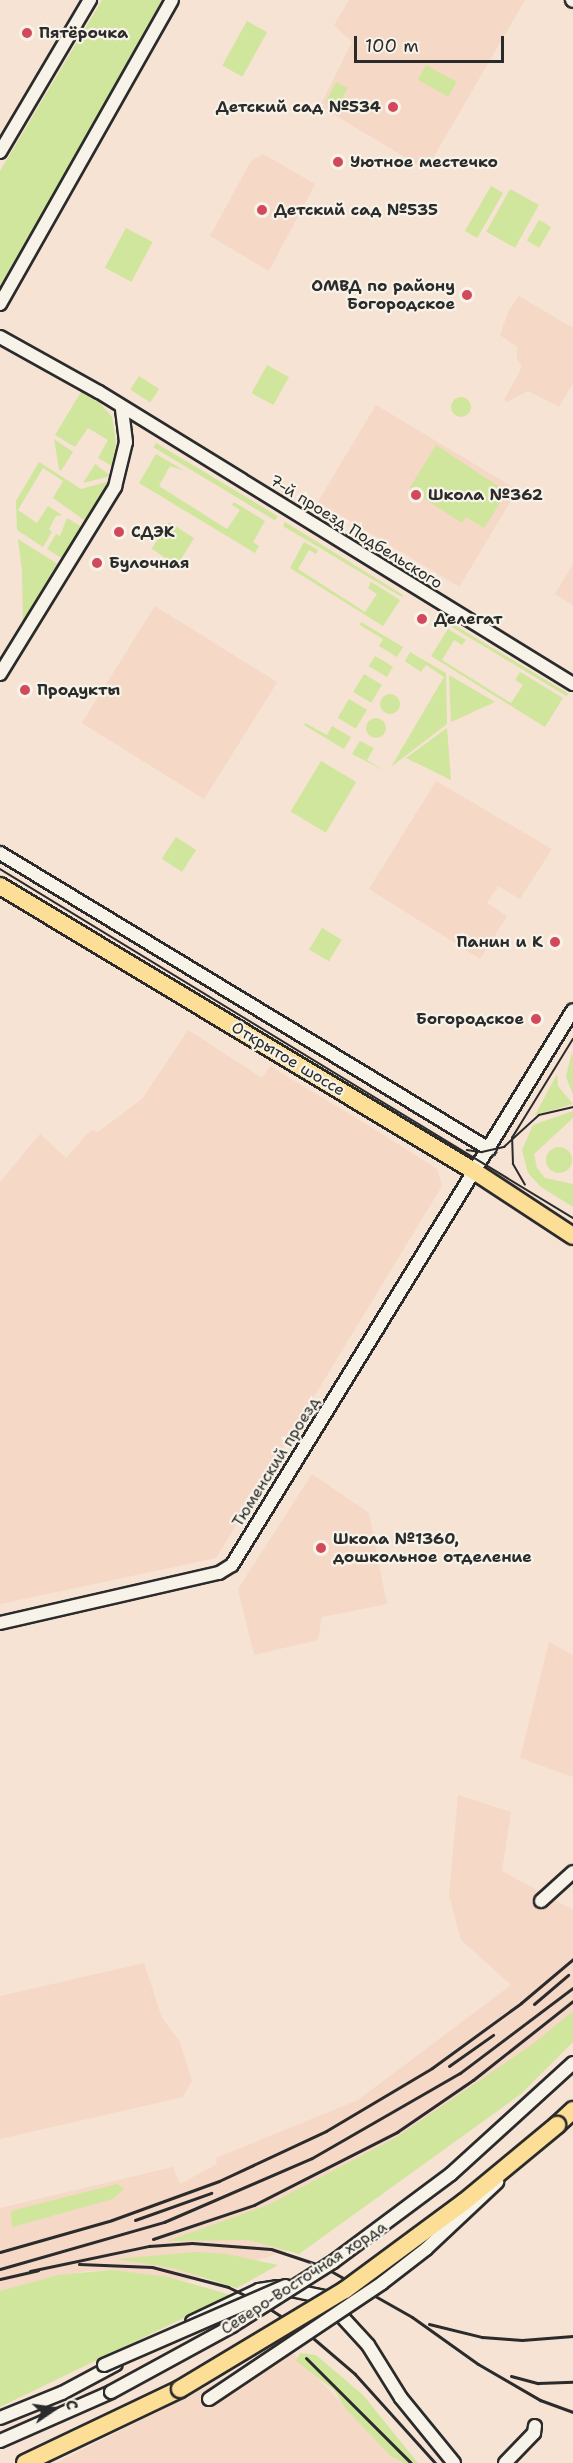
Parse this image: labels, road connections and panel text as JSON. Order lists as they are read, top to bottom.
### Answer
{
  "streets": {
    "main road": ["Открытое шоссе", "Северо-Восточная хорда"],
    "street": ["7-й проезд Подбельского", "Тюменский проезд"]
  },
  "crossings": [
    ["Открытое шоссе", "Тюменский проезд"]
  ],
  "places": [
    "Пятёрочка",
    "Детский сад №534",
    "Уютное местечко",
    "Детский сад №535",
    "ОМВД по району Богородское",
    "Школа №362",
    "СДЭК",
    "Булочная",
    "Делегат",
    "Продукты",
    "Панин и К",
    "Богородское",
    "Школа №1360, дошкольное отделение"
  ],
  "scale_bar": "100 m",
  "north": "right"
}
